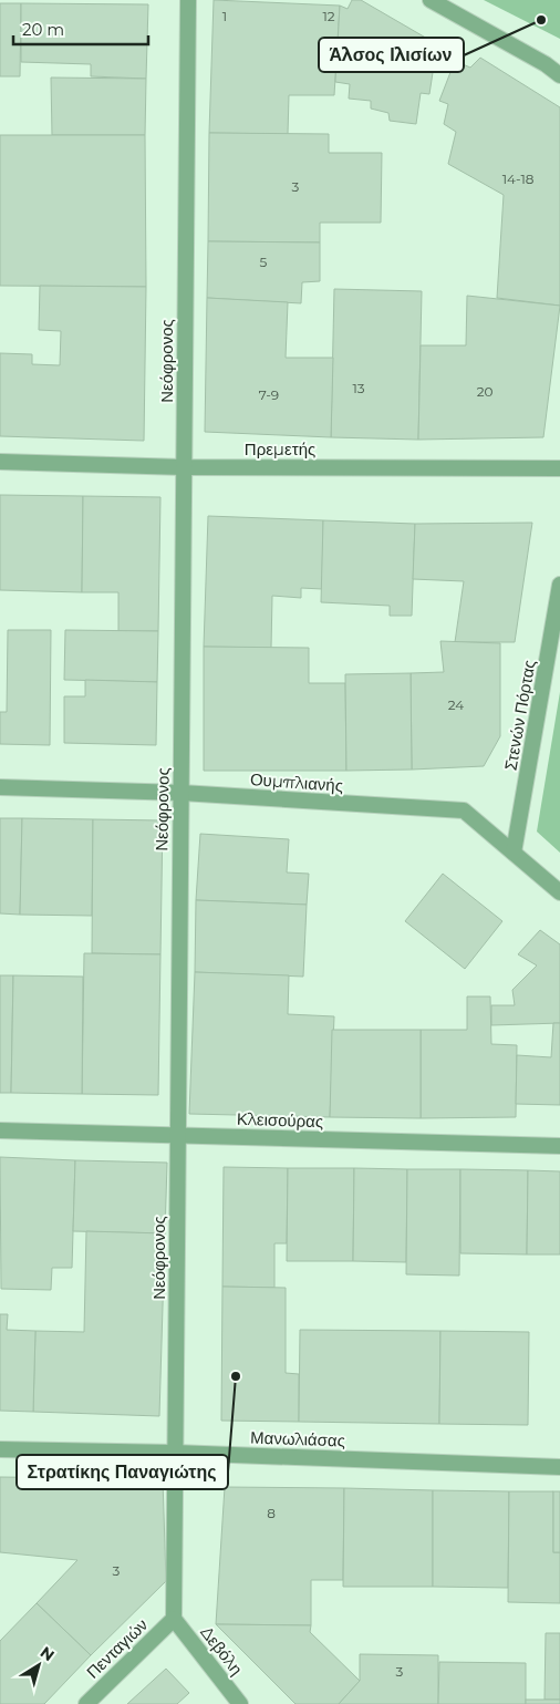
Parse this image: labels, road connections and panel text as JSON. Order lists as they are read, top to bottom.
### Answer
{
  "streets": {
    "street": [
      "Νεόφρονος",
      "Πρεμετής",
      "Στενών Πόρτας",
      "Ουμπλιανής",
      "Κλεισούρας",
      "Μανωλιάσας",
      "Πενταγιών",
      "Δεβόλη"
    ]
  },
  "crossings": [
    ["Νεόφρονος", "Πρεμετής"],
    ["Νεόφρονος", "Ουμπλιανής"],
    ["Νεόφρονος", "Κλεισούρας"],
    ["Νεόφρονος", "Μανωλιάσας"],
    ["Νεόφρονος", "Πενταγιών"],
    ["Νεόφρονος", "Δεβόλη"],
    ["Στενών Πόρτας", "Ουμπλιανής"],
    ["Πενταγιών", "Δεβόλη"]
  ],
  "places": ["Άλσος Ιλισίων", "Στρατίκης Παναγιώτης"],
  "house_numbers": [
    "1",
    "12",
    "14-18",
    "3",
    "5",
    "13",
    "20",
    "7-9",
    "24",
    "8",
    "3",
    "3"
  ],
  "scale_bar": "20 m",
  "north": "top right"
}
